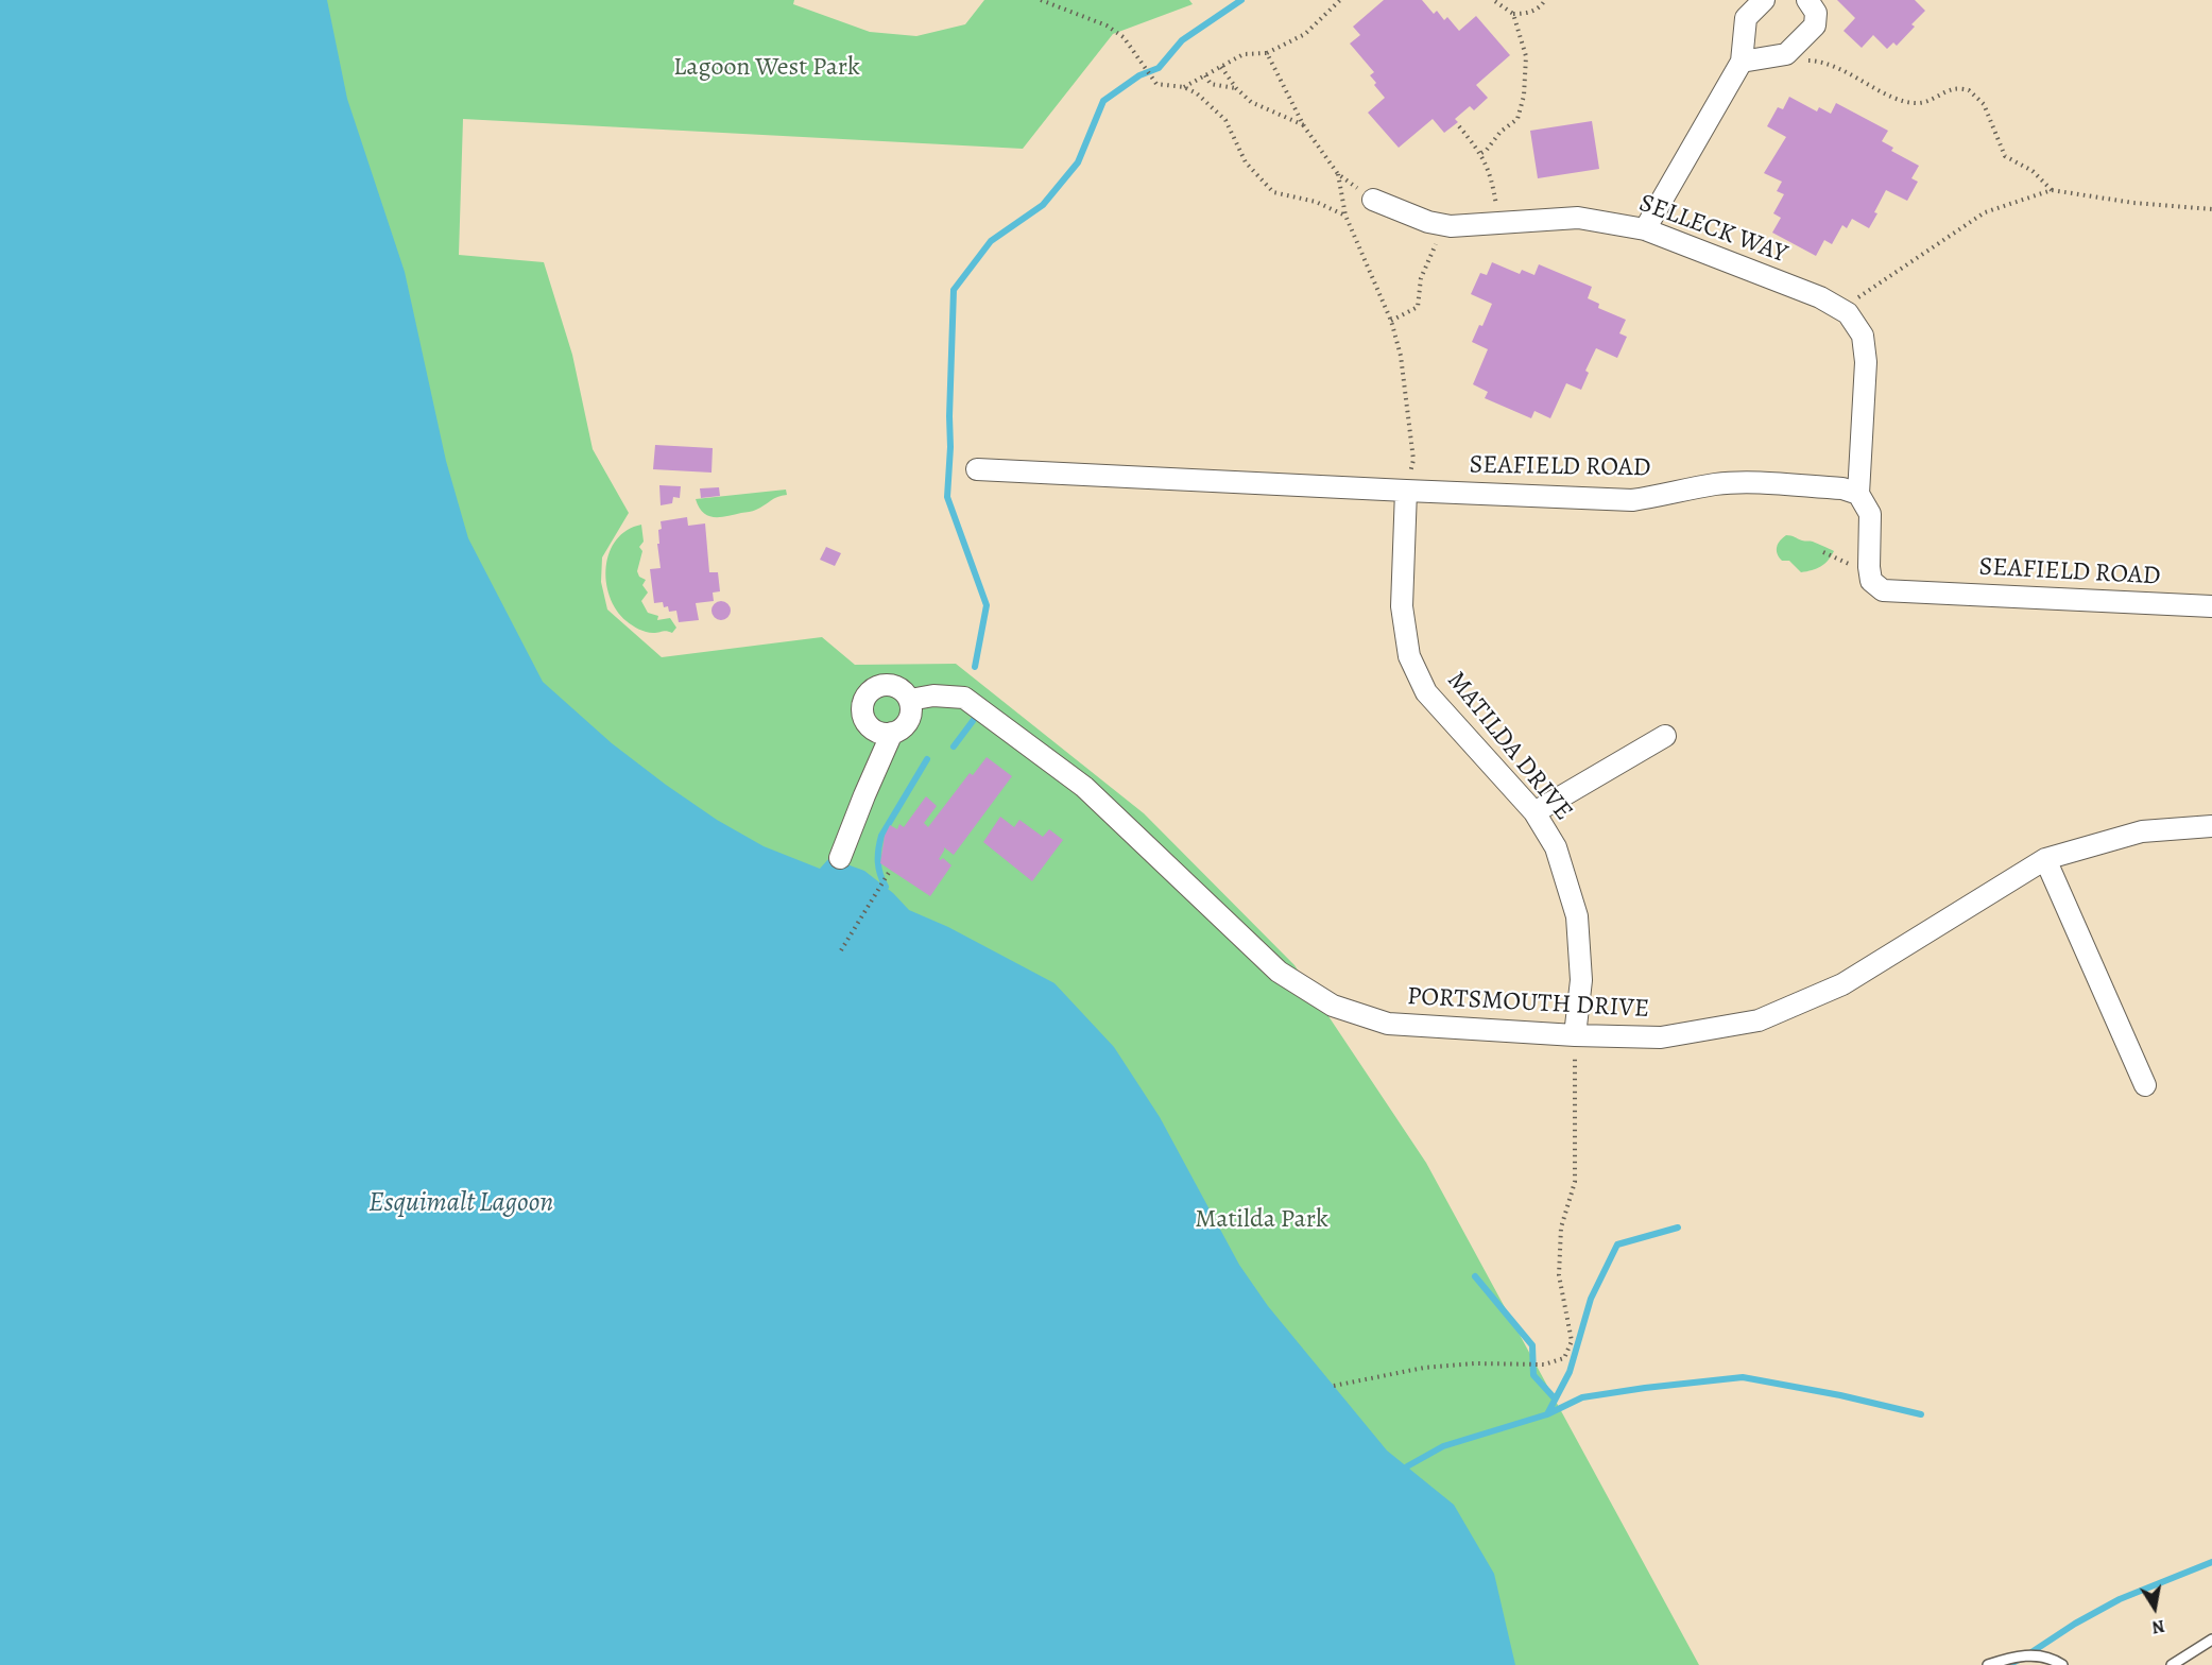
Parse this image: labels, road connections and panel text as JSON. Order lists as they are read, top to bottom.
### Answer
{
  "streets": {
    "street": [
      "SELLECK WAY",
      "SEAFIELD ROAD",
      "MATILDA DRIVE",
      "PORTSMOUTH DRIVE"
    ]
  },
  "crossings": [
    ["SELLECK WAY", "SEAFIELD ROAD"],
    ["SEAFIELD ROAD", "MATILDA DRIVE"],
    ["MATILDA DRIVE", "PORTSMOUTH DRIVE"]
  ],
  "water": ["Esquimalt Lagoon"],
  "parks": ["Lagoon West Park", "Matilda Park"],
  "north": "bottom"
}
